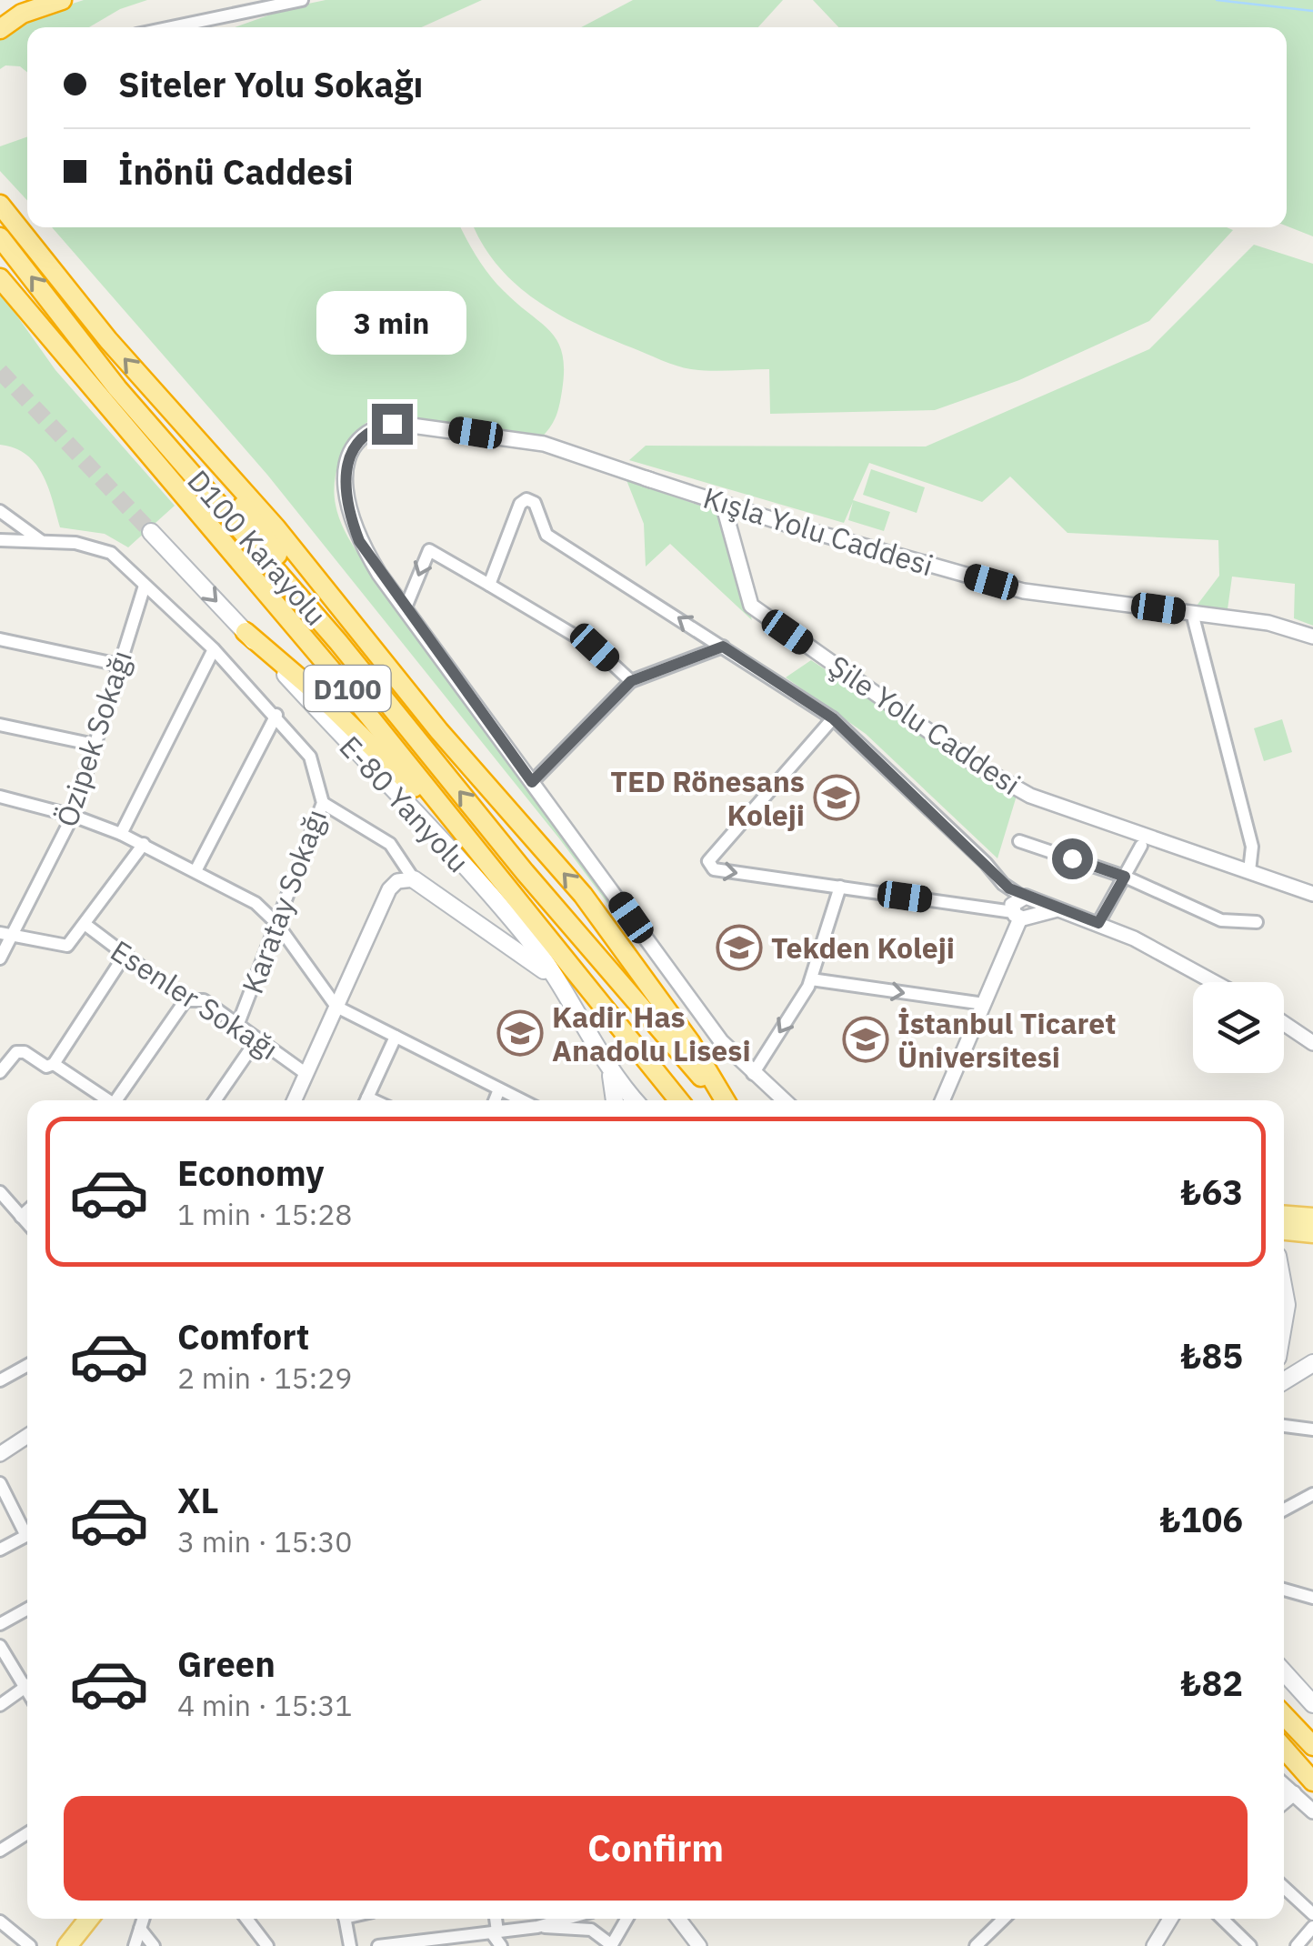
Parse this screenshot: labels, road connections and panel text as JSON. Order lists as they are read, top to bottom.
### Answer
{
  "streets": {
    "highway": ["D100 Karayolu", "D100"],
    "main road": ["E-80 Yanyolu"],
    "street": [
      "Kışla Yolu Caddesi",
      "Şile Yolu Caddesi",
      "Özipek Sokağı",
      "Karatay Sokağı",
      "Esenler Sokağı"
    ]
  },
  "crossings": [
    ["Kışla Yolu Caddesi", "Şile Yolu Caddesi"],
    ["Özipek Sokağı", "Karatay Sokağı"],
    ["Karatay Sokağı", "Esenler Sokağı"]
  ],
  "places": {
    "school or university": [
      "TED Rönesans Koleji",
      "Tekden Koleji",
      "Kadir Has Anadolu Lisesi",
      "İstanbul Ticaret Üniversitesi"
    ]
  },
  "page": {
    "banner": ["Siteler Yolu Sokağı", "İnönü Caddesi"],
    "bubble": "3 min",
    "list": [
      {
        "name": "Economy",
        "note": "1 min · 15:28",
        "value": "₺63"
      },
      {
        "name": "Comfort",
        "note": "2 min · 15:29",
        "value": "₺85"
      },
      {
        "name": "XL",
        "note": "3 min · 15:30",
        "value": "₺106"
      },
      {
        "name": "Green",
        "note": "4 min · 15:31",
        "value": "₺82"
      }
    ],
    "buttons": "Confirm"
  }
}
